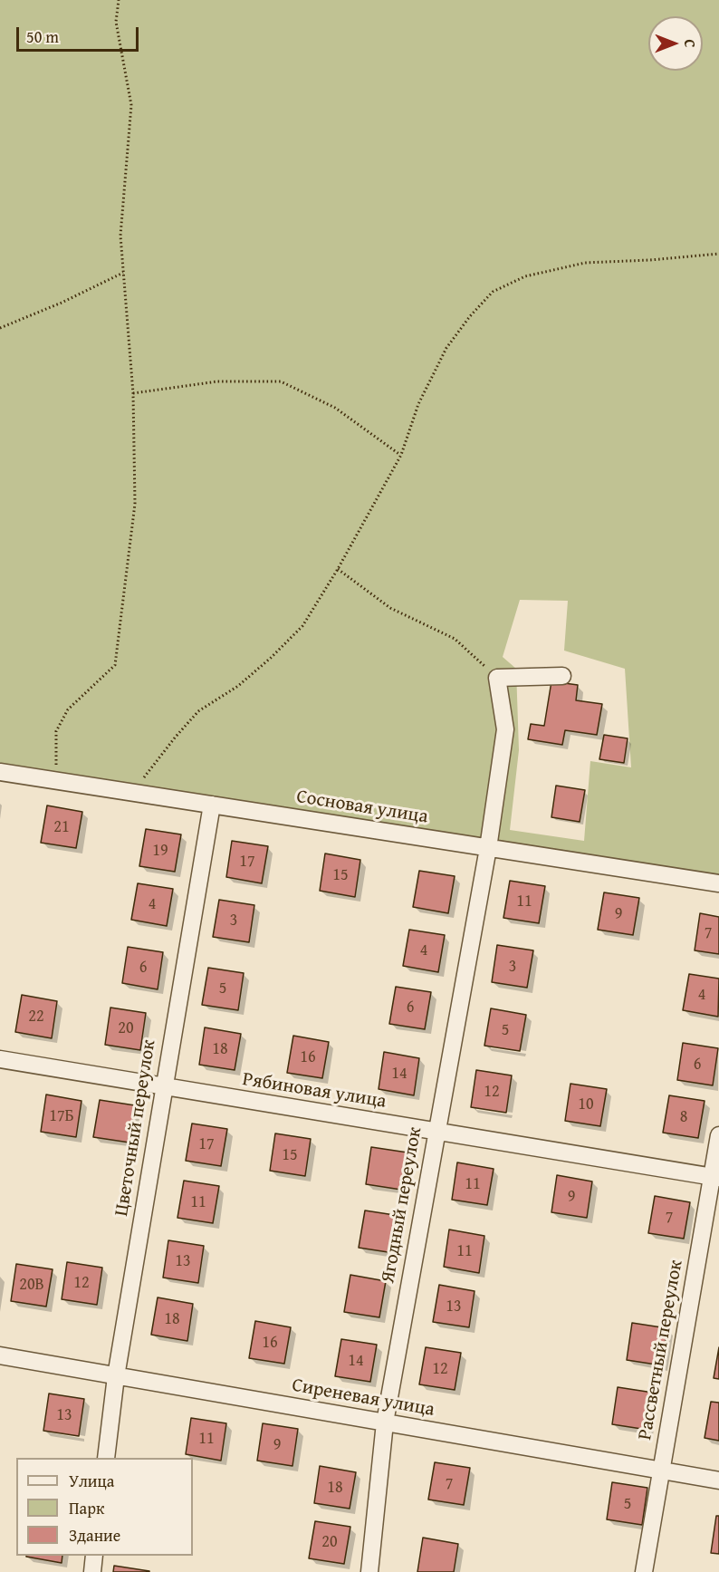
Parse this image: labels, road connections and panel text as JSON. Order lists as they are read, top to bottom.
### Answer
{
  "streets": {
    "street": [
      "Сосновая улица",
      "Рябиновая улица",
      "Цветочный переулок",
      "Ягодный переулок",
      "Рассветный переулок",
      "Сиреневая улица"
    ]
  },
  "crossings": [
    ["Сосновая улица", "Цветочный переулок"],
    ["Сосновая улица", "Ягодный переулок"],
    ["Рябиновая улица", "Цветочный переулок"],
    ["Рябиновая улица", "Ягодный переулок"],
    ["Рябиновая улица", "Рассветный переулок"],
    ["Цветочный переулок", "Сиреневая улица"],
    ["Ягодный переулок", "Сиреневая улица"],
    ["Рассветный переулок", "Сиреневая улица"]
  ],
  "house_numbers": [
    "21",
    "19",
    "17",
    "15",
    "11",
    "4",
    "9",
    "3",
    "7",
    "4",
    "3",
    "6",
    "5",
    "4",
    "6",
    "22",
    "20",
    "5",
    "18",
    "16",
    "6",
    "14",
    "12",
    "10",
    "17Б",
    "8",
    "17",
    "15",
    "11",
    "9",
    "11",
    "7",
    "11",
    "13",
    "12",
    "20В",
    "13",
    "18",
    "16",
    "14",
    "12",
    "13",
    "11",
    "9",
    "7",
    "18",
    "5",
    "20"
  ],
  "legend": ["Улица", "Парк", "Здание"],
  "scale_bar": "50 m",
  "north": "right"
}
